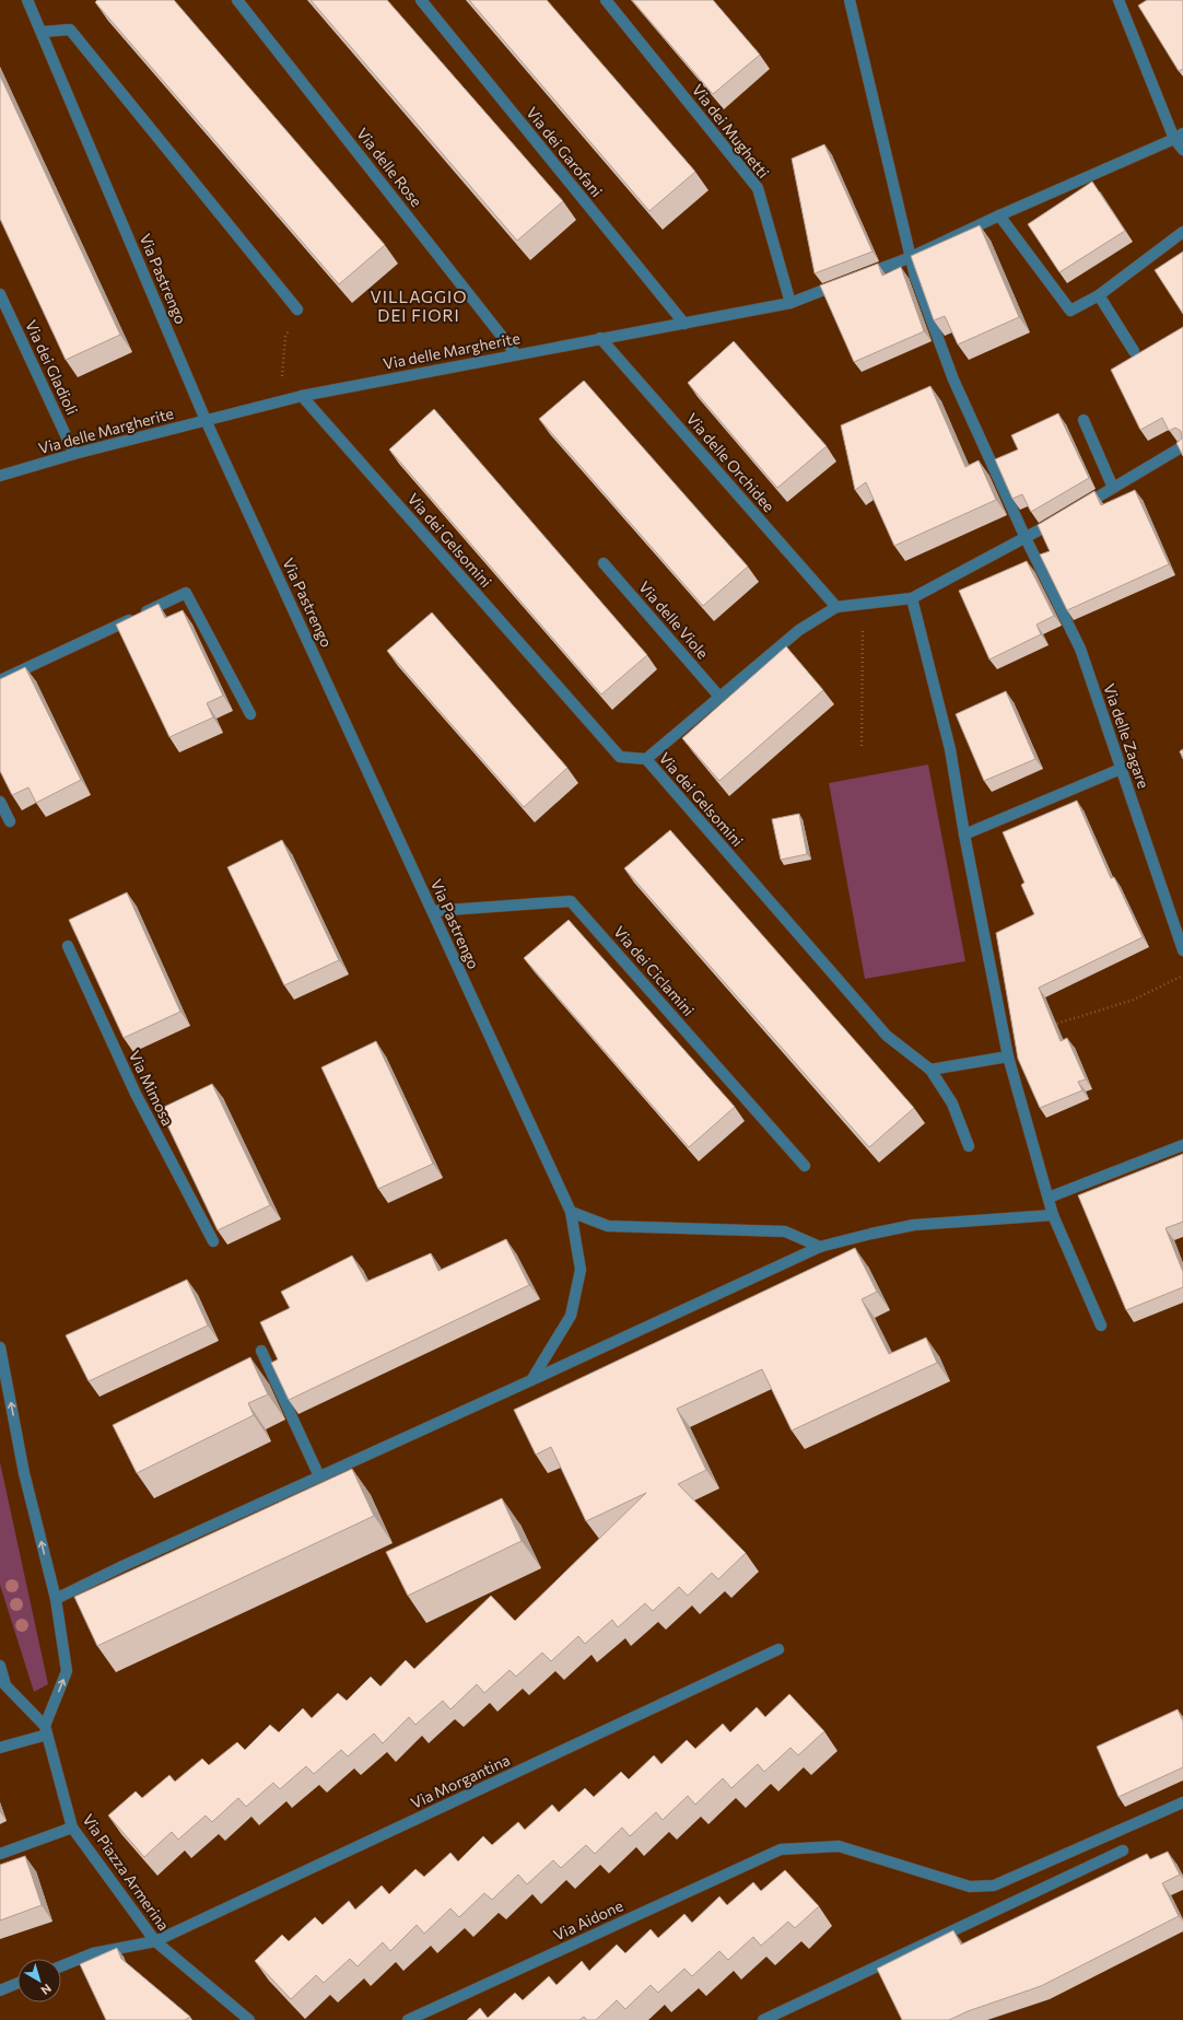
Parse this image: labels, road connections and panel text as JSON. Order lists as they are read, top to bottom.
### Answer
{
  "streets": {
    "street": [
      "Via dei Mughetti",
      "Via dei Garofani",
      "Via delle Rose",
      "Via Pastrengo",
      "Via delle Margherite",
      "Via dei Gladioli",
      "Via delle Orchidee",
      "Via dei Gelsomini",
      "Via delle Viole",
      "Via delle Zagare",
      "Via dei Ciclamini",
      "Via Mimosa",
      "Via Morgantina",
      "Via Piazza Armerina",
      "Via Aidone"
    ]
  },
  "crossings": [
    ["Via dei Mughetti", "Via delle Margherite"],
    ["Via dei Garofani", "Via delle Margherite"],
    ["Via delle Rose", "Via delle Margherite"],
    ["Via Pastrengo", "Via delle Margherite"],
    ["Via Pastrengo", "Via dei Ciclamini"],
    ["Via delle Margherite", "Via dei Gladioli"],
    ["Via delle Margherite", "Via delle Orchidee"],
    ["Via delle Margherite", "Via dei Gelsomini"],
    ["Via delle Margherite", "Via delle Zagare"],
    ["Via Morgantina", "Via Piazza Armerina"]
  ],
  "districts": ["VILLAGGIO DEI FIORI"],
  "north": "bottom right"
}
